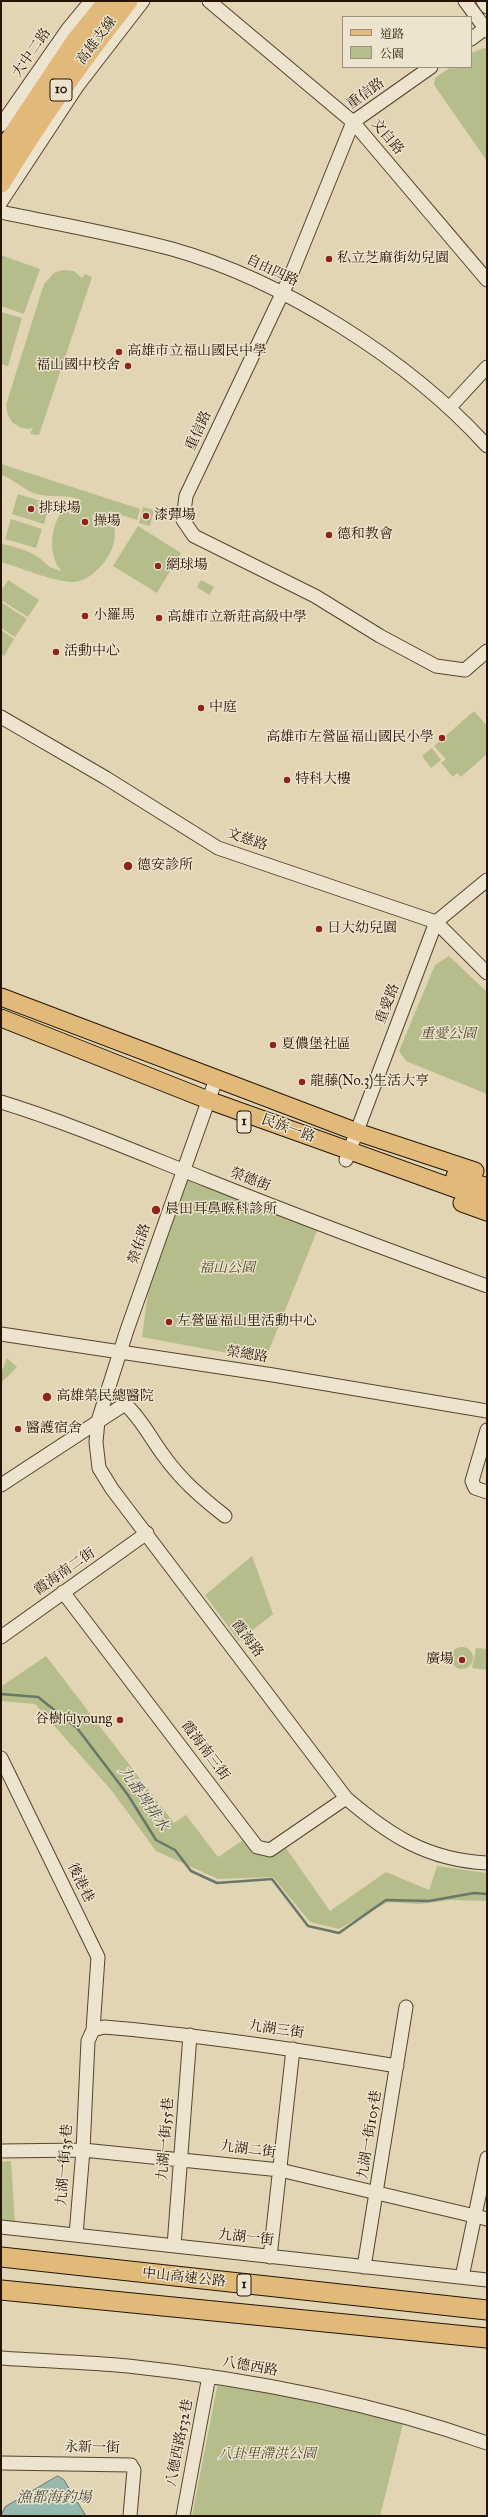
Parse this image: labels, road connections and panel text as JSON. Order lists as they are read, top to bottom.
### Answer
{
  "streets": {
    "highway": [
      "高雄支線",
      "10",
      "1",
      "中山高速公路"
    ],
    "main road": ["民族一路"],
    "street": [
      "大中二路",
      "重信路",
      "文自路",
      "自由四路",
      "文慈路",
      "重愛路",
      "榮德街",
      "榮佑路",
      "榮總路",
      "霞海南二街",
      "霞海路",
      "霞海南三街",
      "後港巷",
      "九湖三街",
      "九湖一街105巷",
      "九湖一街55巷",
      "九湖二街",
      "九湖一街35巷",
      "九湖一街",
      "八德西路",
      "八德西路532巷",
      "永新一街"
    ]
  },
  "crossings": [
    ["重信路", "文自路"],
    ["重信路", "自由四路"],
    ["文慈路", "重愛路"],
    ["重愛路", "民族一路"],
    ["民族一路", "榮佑路"],
    ["榮德街", "榮佑路"],
    ["榮佑路", "榮總路"],
    ["榮佑路", "霞海路"],
    ["榮總路", "霞海路"],
    ["霞海南二街", "霞海路"],
    ["霞海南二街", "霞海南三街"],
    ["霞海路", "霞海南三街"],
    ["後港巷", "九湖三街"],
    ["後港巷", "九湖一街35巷"],
    ["九湖三街", "九湖一街105巷"],
    ["九湖三街", "九湖一街55巷"],
    ["九湖一街105巷", "九湖二街"],
    ["九湖一街105巷", "九湖一街"],
    ["九湖一街55巷", "九湖二街"],
    ["九湖一街55巷", "九湖一街"],
    ["九湖二街", "九湖一街35巷"],
    ["九湖一街35巷", "九湖一街"],
    ["八德西路", "八德西路532巷"]
  ],
  "water": ["九番埤排水", "漁都海釣場"],
  "parks": ["重愛公園", "福山公園", "八卦里滯洪公園"],
  "places": [
    "私立芝麻街幼兒園",
    "高雄市立福山國民中學",
    "福山國中校舍",
    "排球場",
    "漆彈場",
    "操場",
    "德和教會",
    "網球場",
    "小羅馬",
    "高雄市立新莊高級中學",
    "活動中心",
    "中庭",
    "高雄市左營區福山國民小學",
    "特科大樓",
    "德安診所",
    "日大幼兒園",
    "夏儂堡社區",
    "龍藤(No.3)生活大亨",
    "晨田耳鼻喉科診所",
    "左營區福山里活動中心",
    "高雄榮民總醫院",
    "醫護宿舍",
    "廣場",
    "谷樹向young"
  ],
  "legend": ["道路", "公園"]
}
